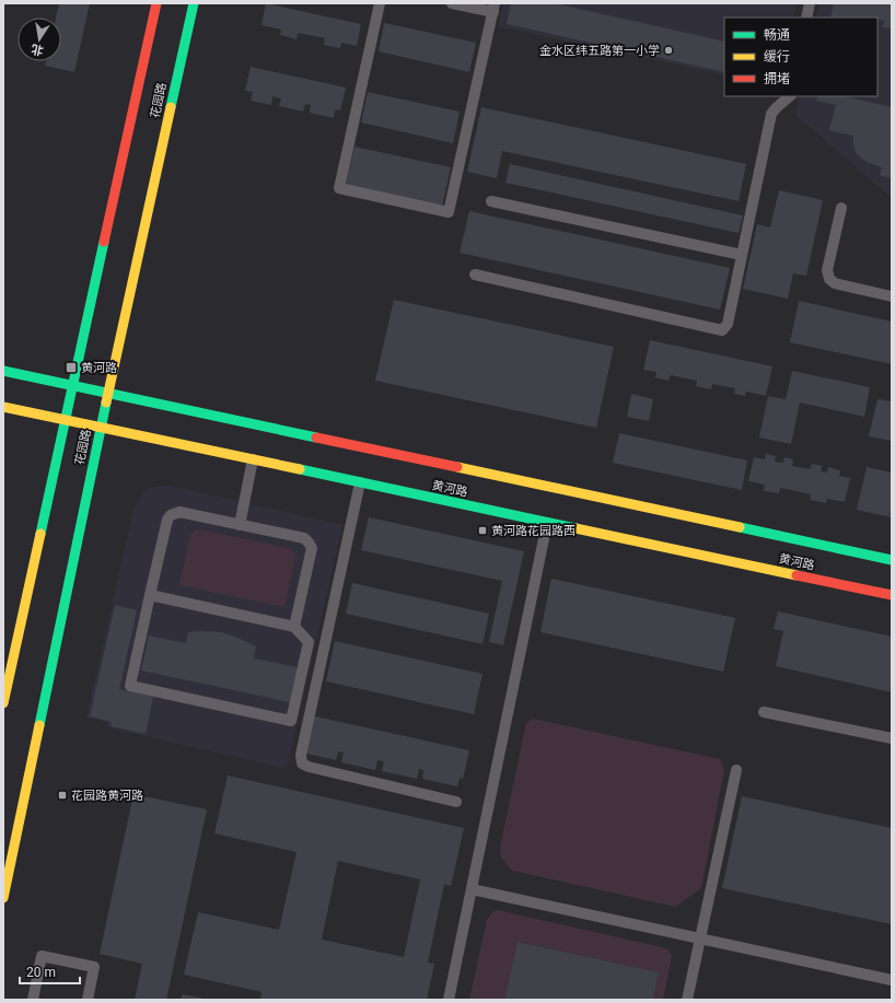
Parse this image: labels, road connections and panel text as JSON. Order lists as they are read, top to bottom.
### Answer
{
  "streets": {
    "main road": ["花园路", "黄河路"]
  },
  "crossings": [
    ["花园路", "黄河路"]
  ],
  "places": {
    "other": ["金水区纬五路第一小学"],
    "transit": ["黄河路", "黄河路花园路西", "花园路黄河路"]
  },
  "legend": ["畅通", "缓行", "拥堵"],
  "scale_bar": "20 m",
  "north": "bottom"
}
